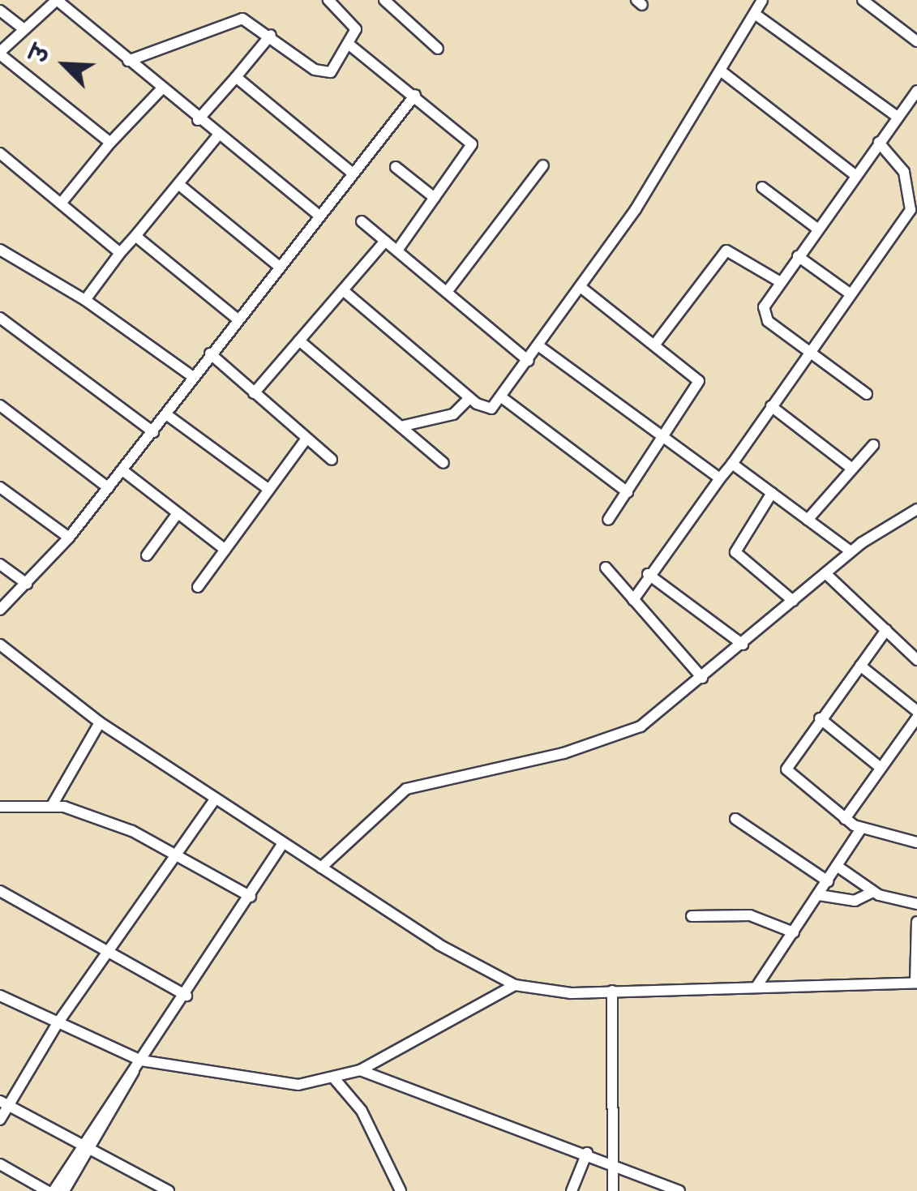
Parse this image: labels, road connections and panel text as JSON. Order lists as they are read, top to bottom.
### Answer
{
  "north": "top left"
}
